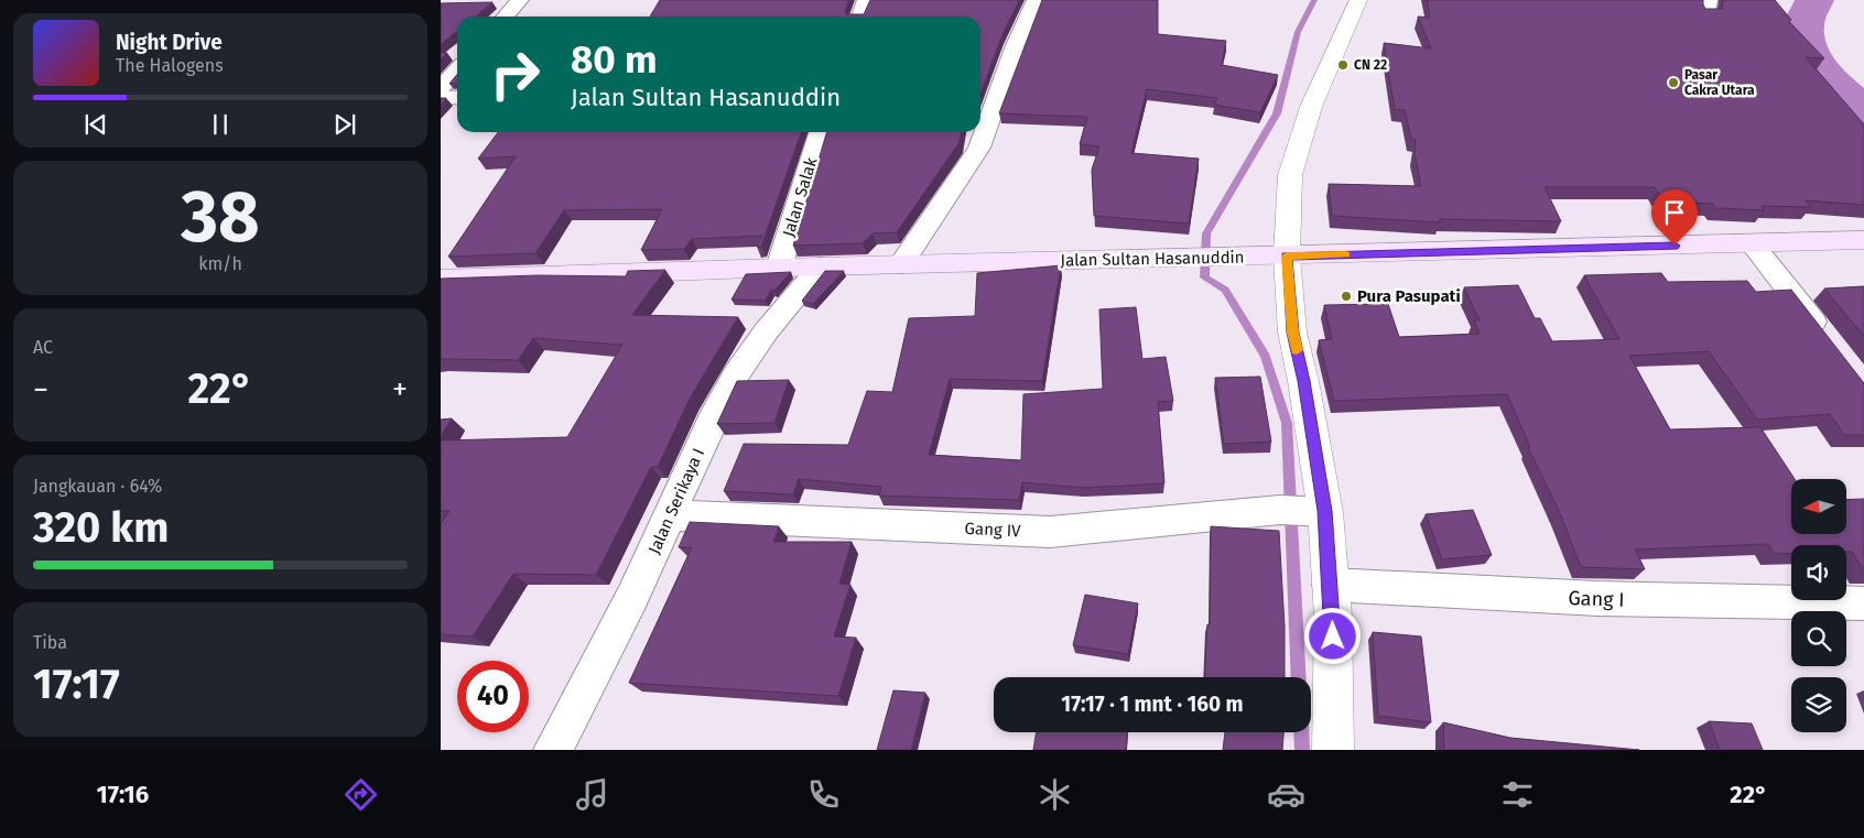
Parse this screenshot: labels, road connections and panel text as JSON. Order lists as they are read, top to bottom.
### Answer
{
  "streets": {
    "main road": ["Jalan Sultan Hasanuddin"],
    "street": [
      "Jalan Salak",
      "Jalan Serikaya I",
      "Gang IV",
      "Gang I"
    ]
  },
  "crossings": [
    ["Jalan Salak", "Jalan Sultan Hasanuddin"],
    ["Jalan Sultan Hasanuddin", "Jalan Serikaya I"],
    ["Jalan Serikaya I", "Gang IV"]
  ],
  "places": ["CN 22", "Pasar Cakra Utara", "Pura Pasupati"],
  "north": "left",
  "page": {
    "turn": ["80 m", "Jalan Sultan Hasanuddin"],
    "song": ["Night Drive", "The Halogens"],
    "tile": [
      ["38", "km/h"],
      "AC",
      ["Jangkauan · 64%", "320 km"],
      ["Tiba", "17:17"]
    ],
    "heat": ["−", "22°", "+"],
    "limit": "40",
    "trip": "17:17 · 1 mnt · 160 m",
    "tabs": ["17:16", "22°"]
  }
}
